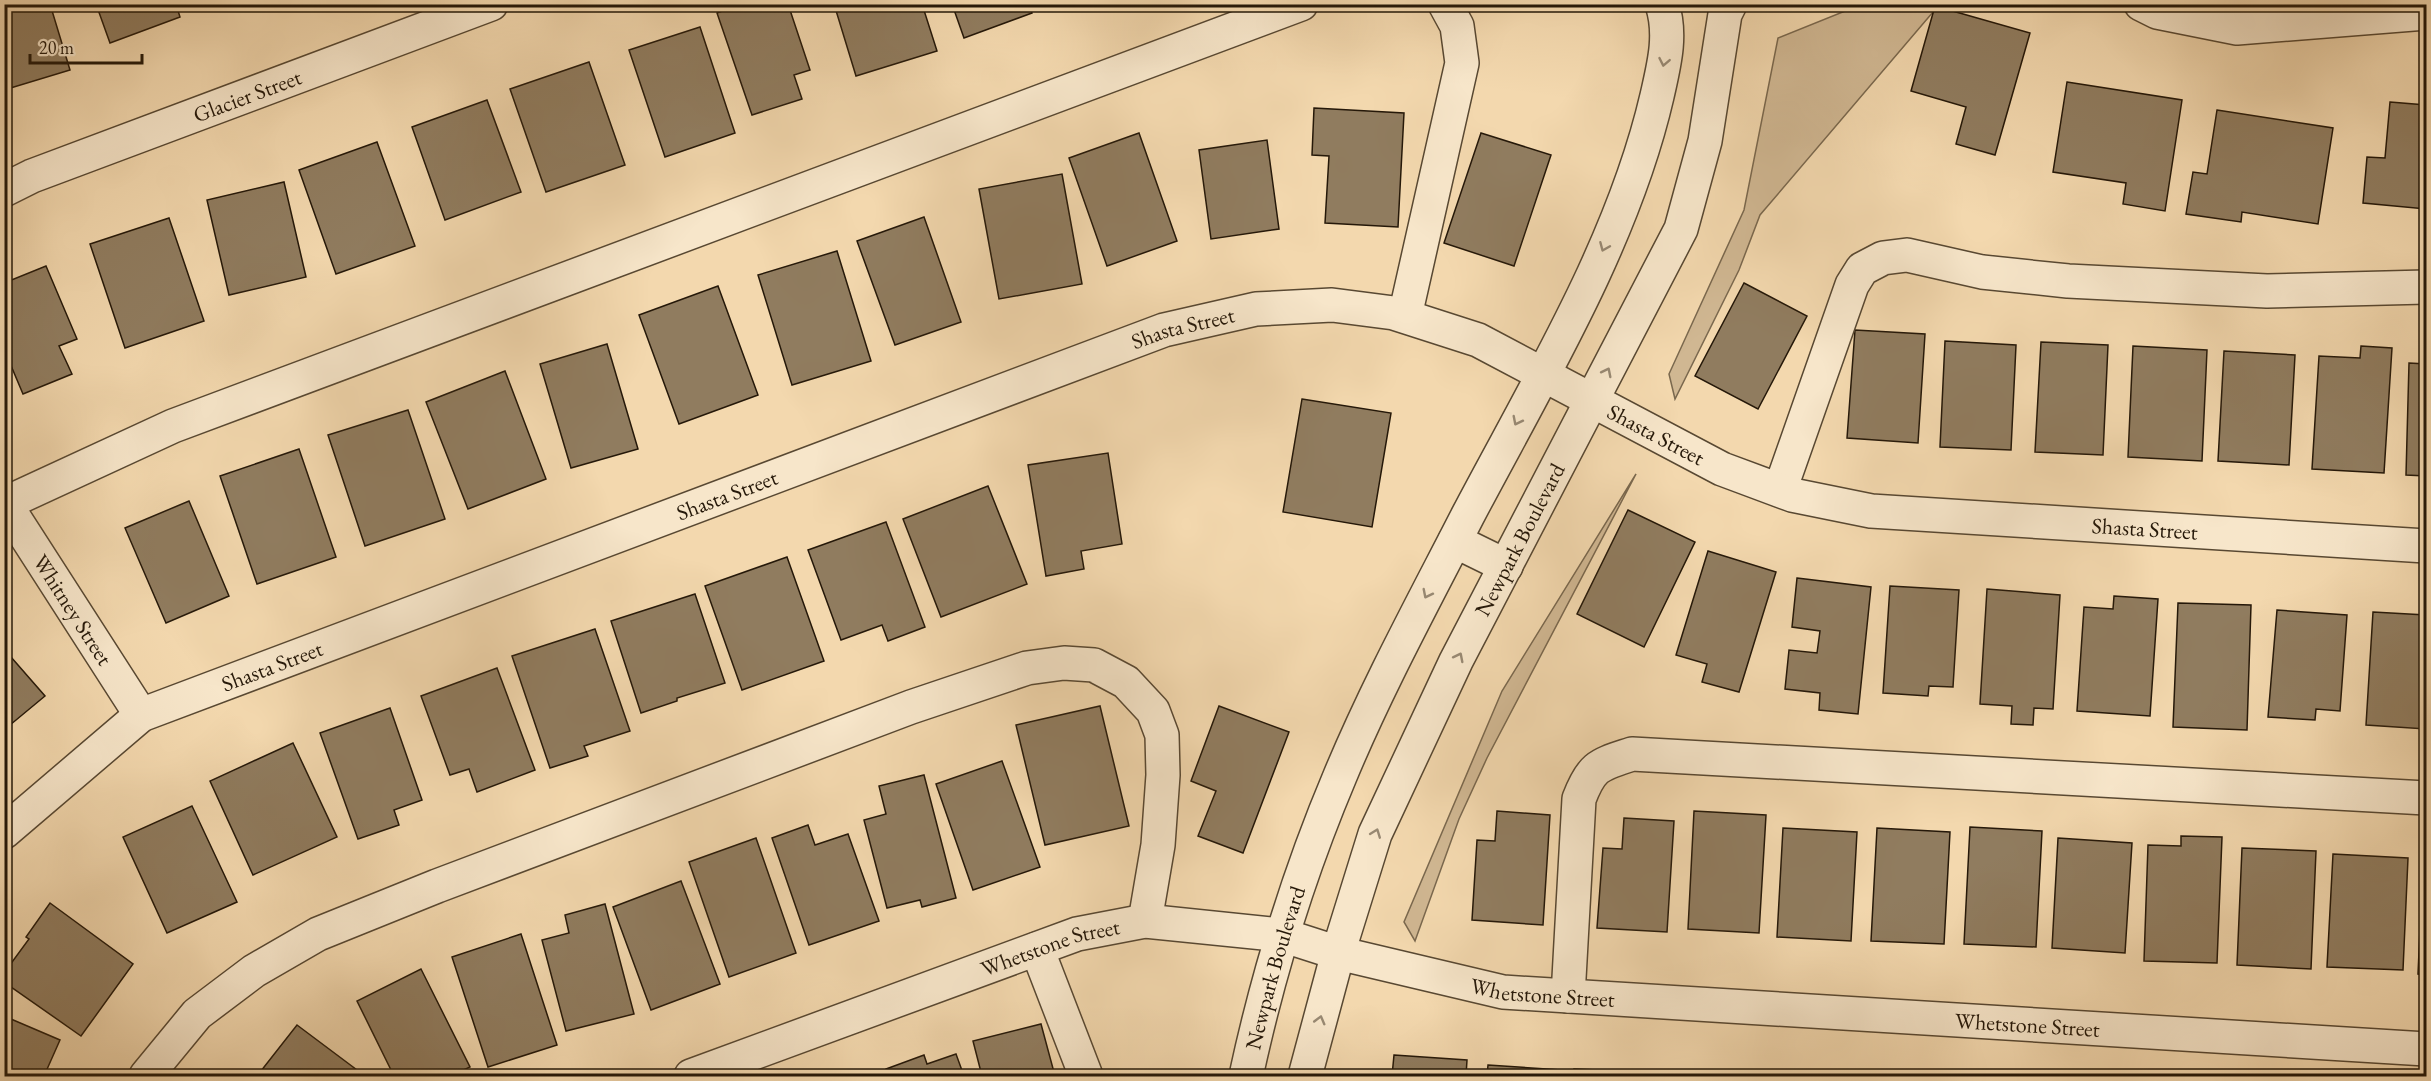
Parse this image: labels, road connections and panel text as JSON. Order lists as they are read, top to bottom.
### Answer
{
  "streets": {
    "street": [
      "Glacier Street",
      "Shasta Street",
      "Newpark Boulevard",
      "Whitney Street",
      "Whetstone Street"
    ]
  },
  "crossings": [
    ["Shasta Street", "Newpark Boulevard"],
    ["Shasta Street", "Whitney Street"],
    ["Newpark Boulevard", "Whetstone Street"]
  ],
  "scale_bar": "20 m"
}
